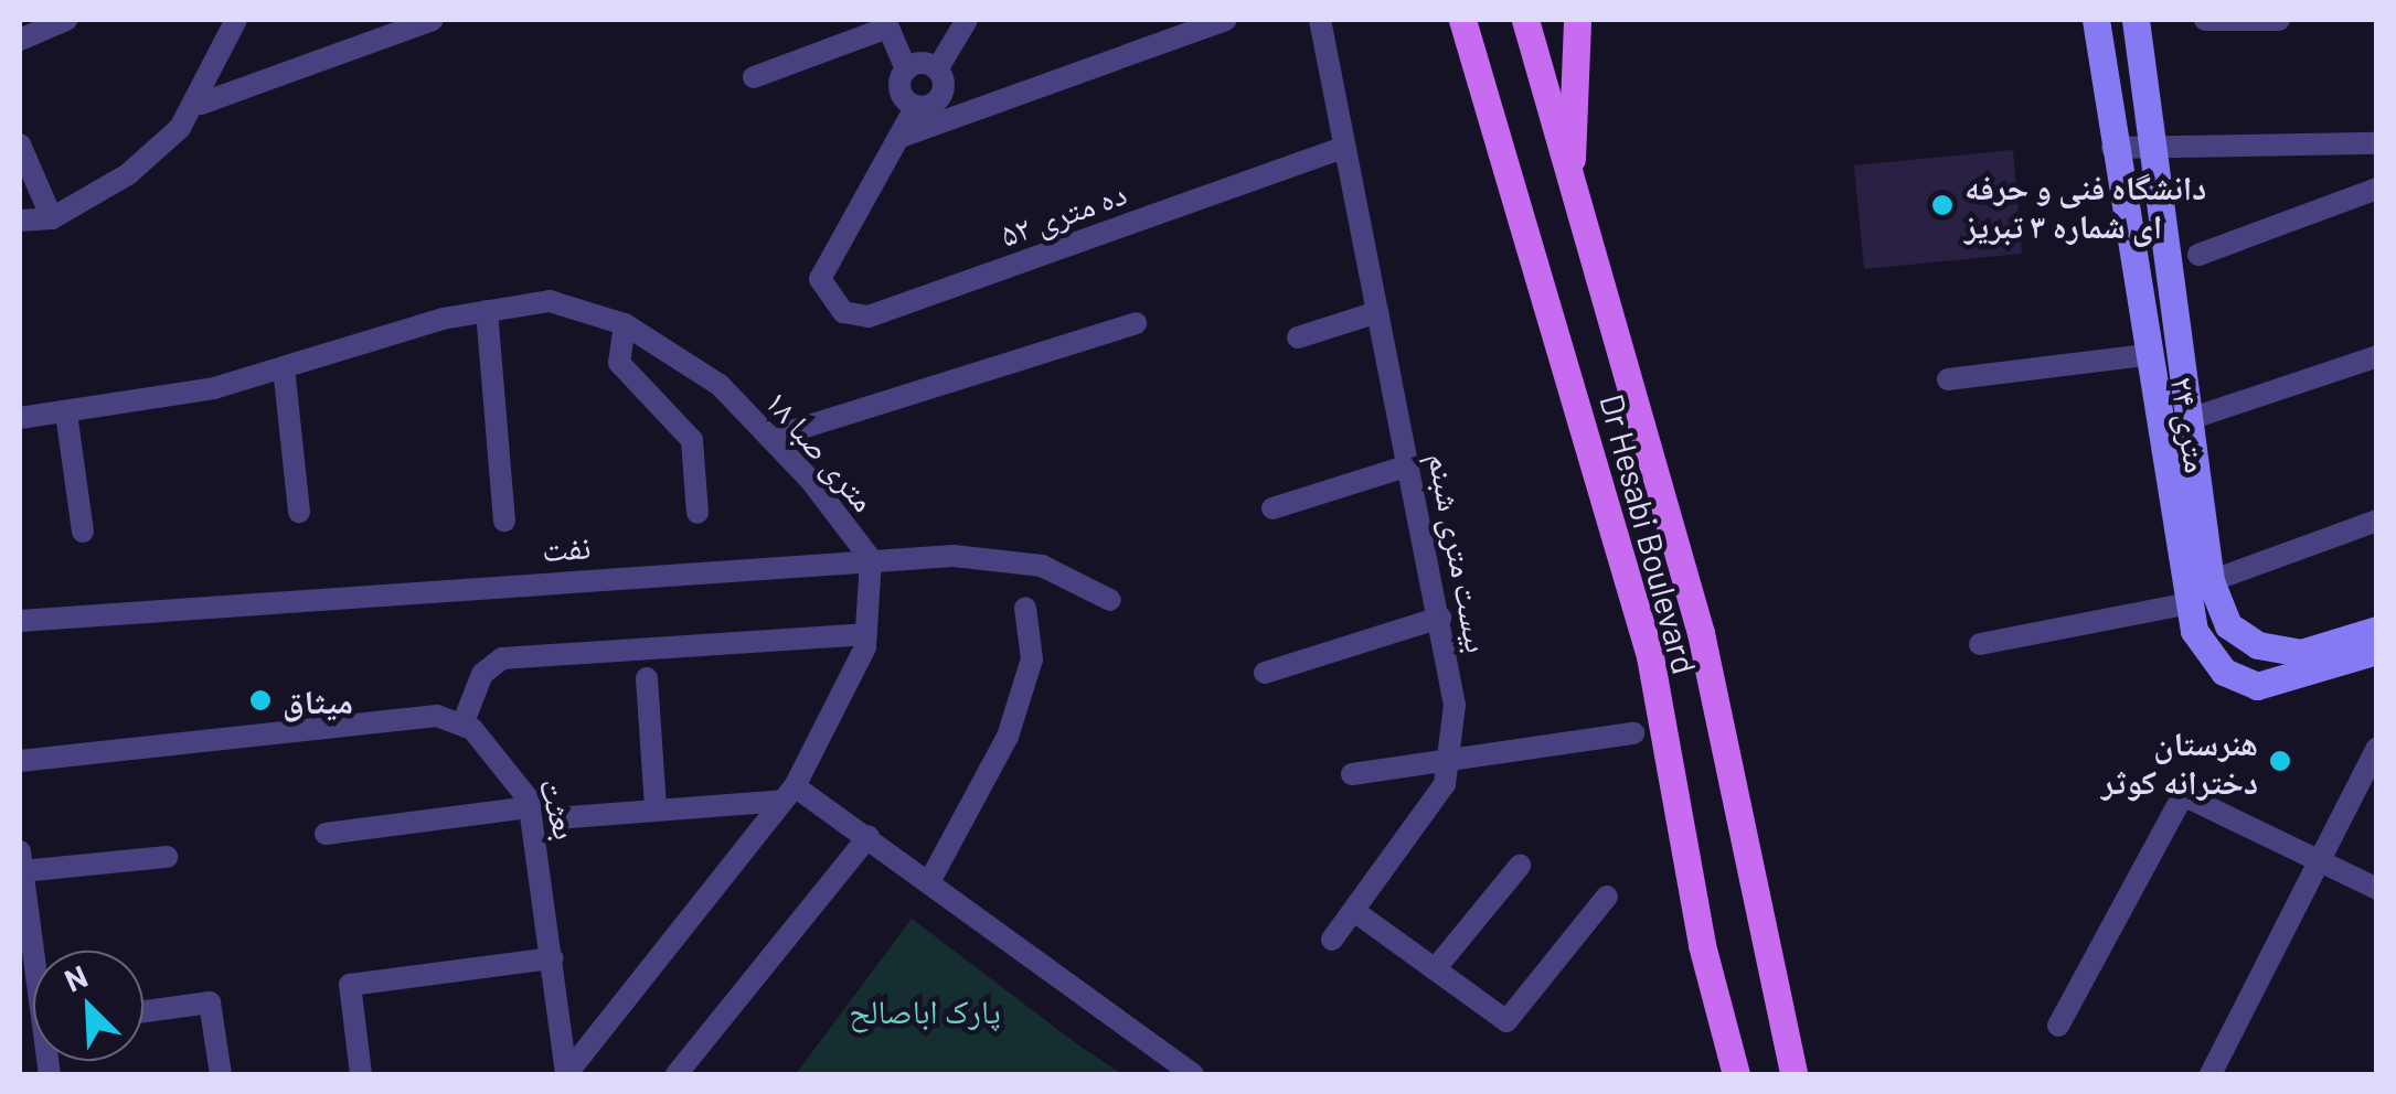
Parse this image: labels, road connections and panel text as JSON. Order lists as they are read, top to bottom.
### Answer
{
  "streets": {
    "main road": ["Dr Hesabi Boulevard"],
    "street": [
      "ده متری ۵۲",
      "۲۴ متری",
      "متری صبا ۱۸",
      "نفت",
      "بیست متری شبنم",
      "بعثت"
    ]
  },
  "crossings": [
    ["ده متری ۵۲", "بیست متری شبنم"],
    ["متری صبا ۱۸", "نفت"],
    ["متری صبا ۱۸", "بعثت"]
  ],
  "parks": ["پارک اباصالح"],
  "places": ["دانشگاه فنی و حرفه ای شماره ۳ تبریز", "میثاق", "هنرستان دخترانه کوثر"],
  "north": "top left"
}
